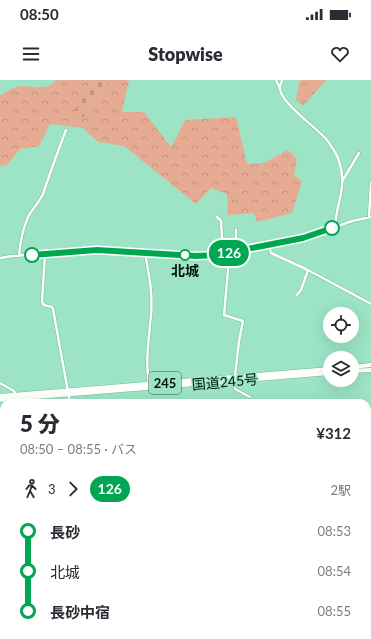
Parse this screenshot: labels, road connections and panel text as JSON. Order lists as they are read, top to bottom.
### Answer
{
  "streets": {
    "highway": ["国道245号", "245"]
  },
  "places": ["北城"],
  "lines": ["bus line 126"],
  "page": {
    "status": "08:50",
    "header": "Stopwise",
    "on_map": "126",
    "heading": ["5 分", "08:50 – 08:55 · バス", "¥312"],
    "legs": ["3", "126", "2駅"],
    "list": [
      {
        "name": "長砂",
        "value": "08:53"
      },
      {
        "name": "北城",
        "value": "08:54"
      },
      {
        "name": "長砂中宿",
        "value": "08:55"
      }
    ]
  }
}
